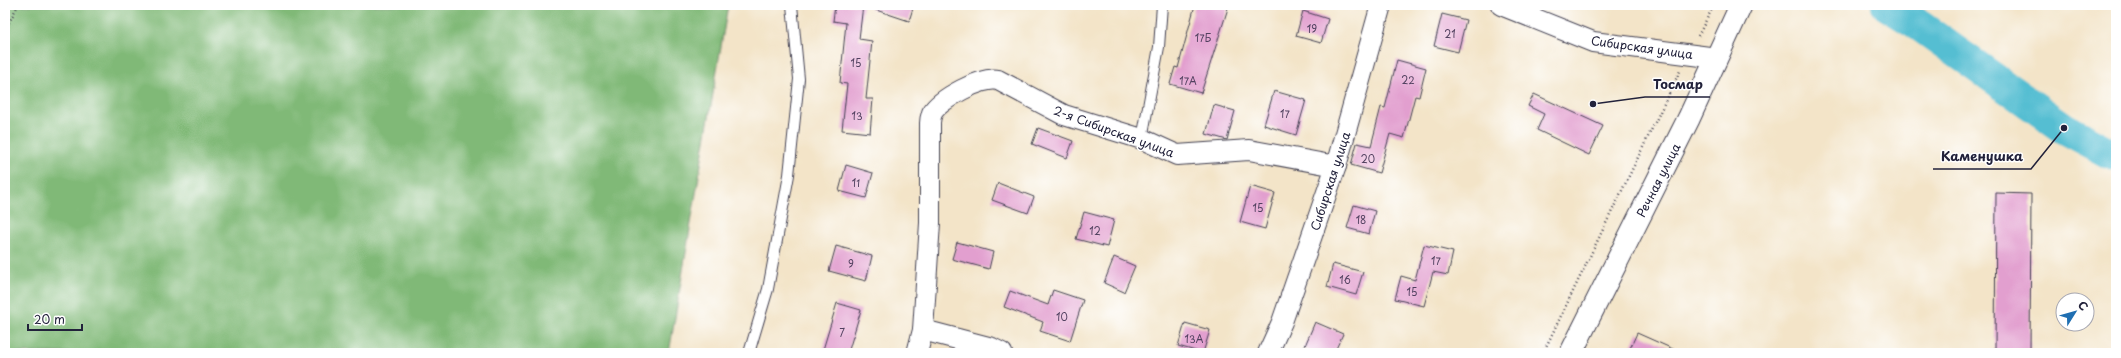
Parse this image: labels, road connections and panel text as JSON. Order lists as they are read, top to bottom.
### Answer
{
  "streets": {
    "main road": ["Речная улица"],
    "street": ["Сибирская улица", "2-я Сибирская улица"]
  },
  "crossings": [
    ["Сибирская улица", "2-я Сибирская улица"],
    ["Сибирская улица", "Речная улица"]
  ],
  "places": ["Тосмар", "Каменушка"],
  "house_numbers": [
    "19",
    "21",
    "17Б",
    "15",
    "22",
    "17А",
    "17",
    "13",
    "20",
    "11",
    "15",
    "18",
    "12",
    "17",
    "9",
    "16",
    "15",
    "10",
    "7",
    "13А"
  ],
  "scale_bar": "20 m",
  "north": "top right"
}
